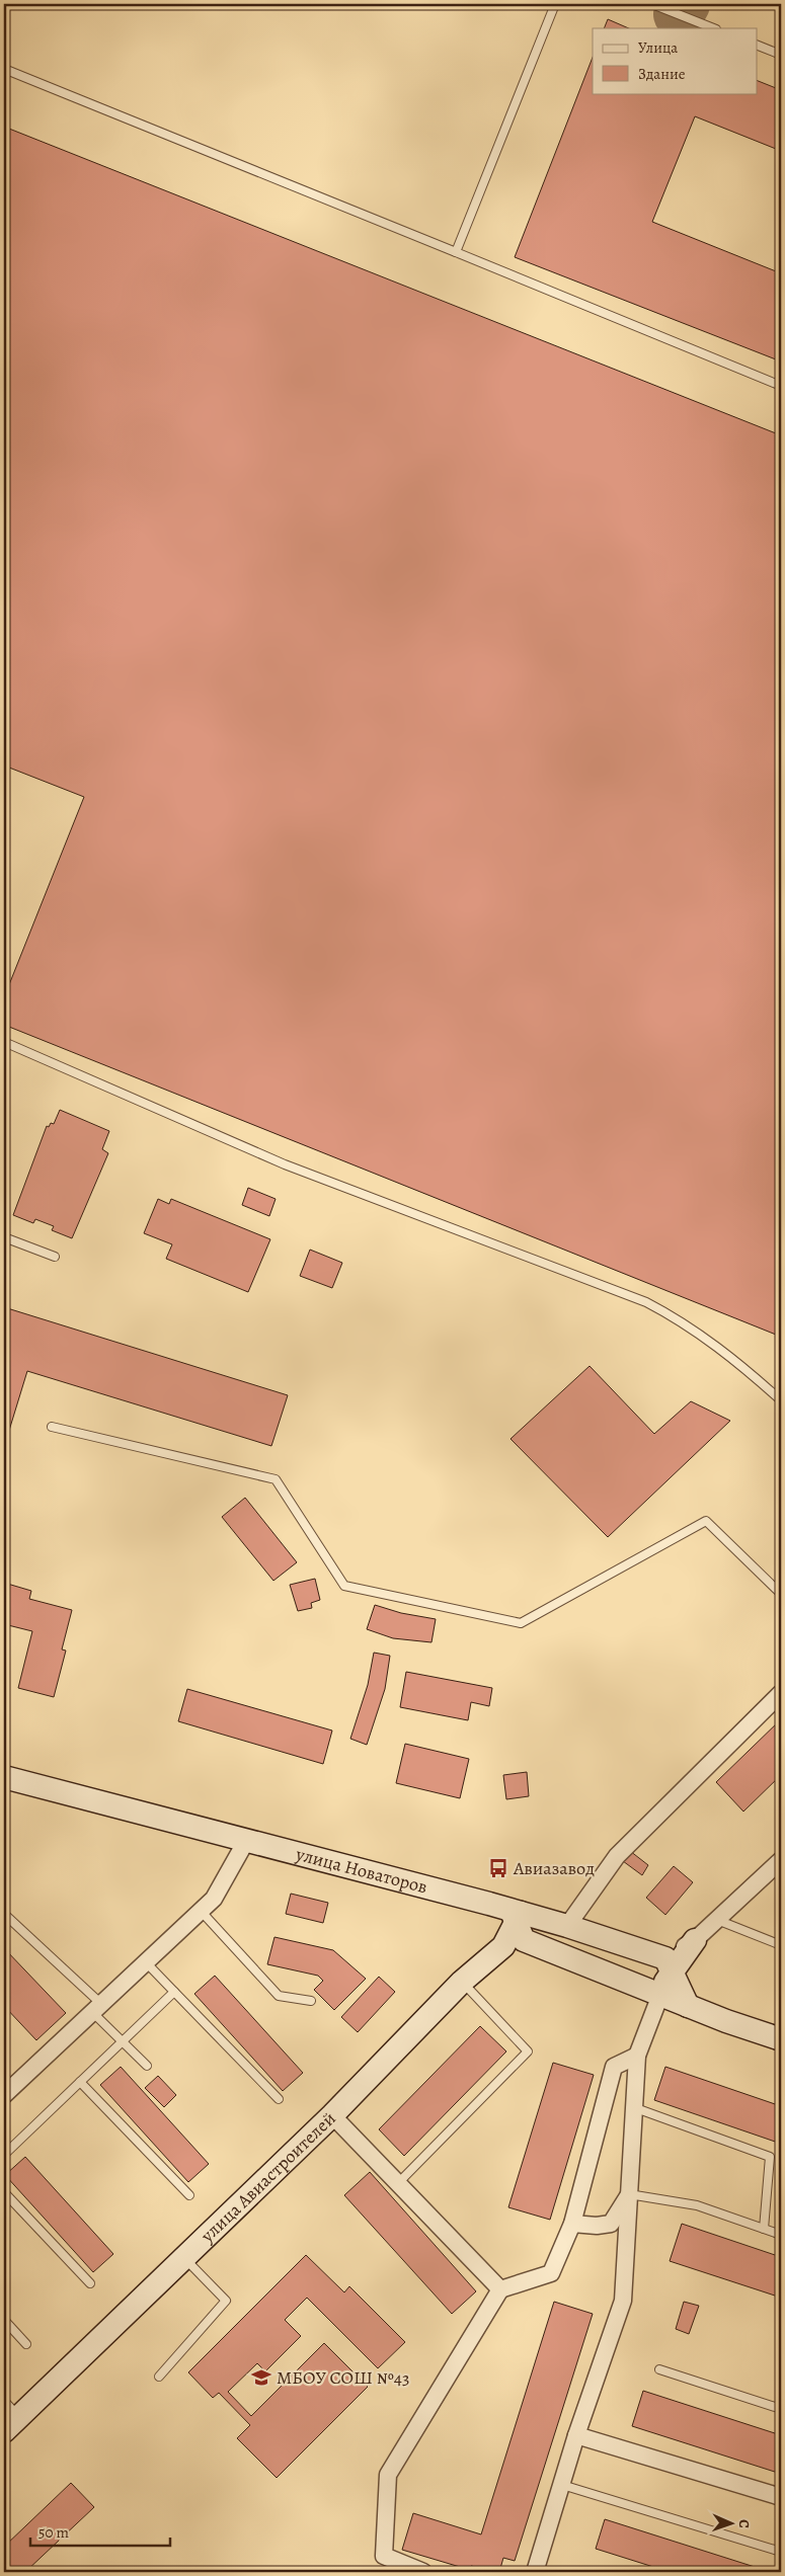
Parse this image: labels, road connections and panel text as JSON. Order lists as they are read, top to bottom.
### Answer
{
  "streets": {
    "main road": ["улица Новаторов", "улица Авиастроителей"]
  },
  "crossings": [
    ["улица Новаторов", "улица Авиастроителей"]
  ],
  "places": {
    "bus stop": ["Авиазавод"],
    "school or university": ["МБОУ СОШ №43"]
  },
  "legend": ["Улица", "Здание"],
  "scale_bar": "50 m",
  "north": "right"
}
